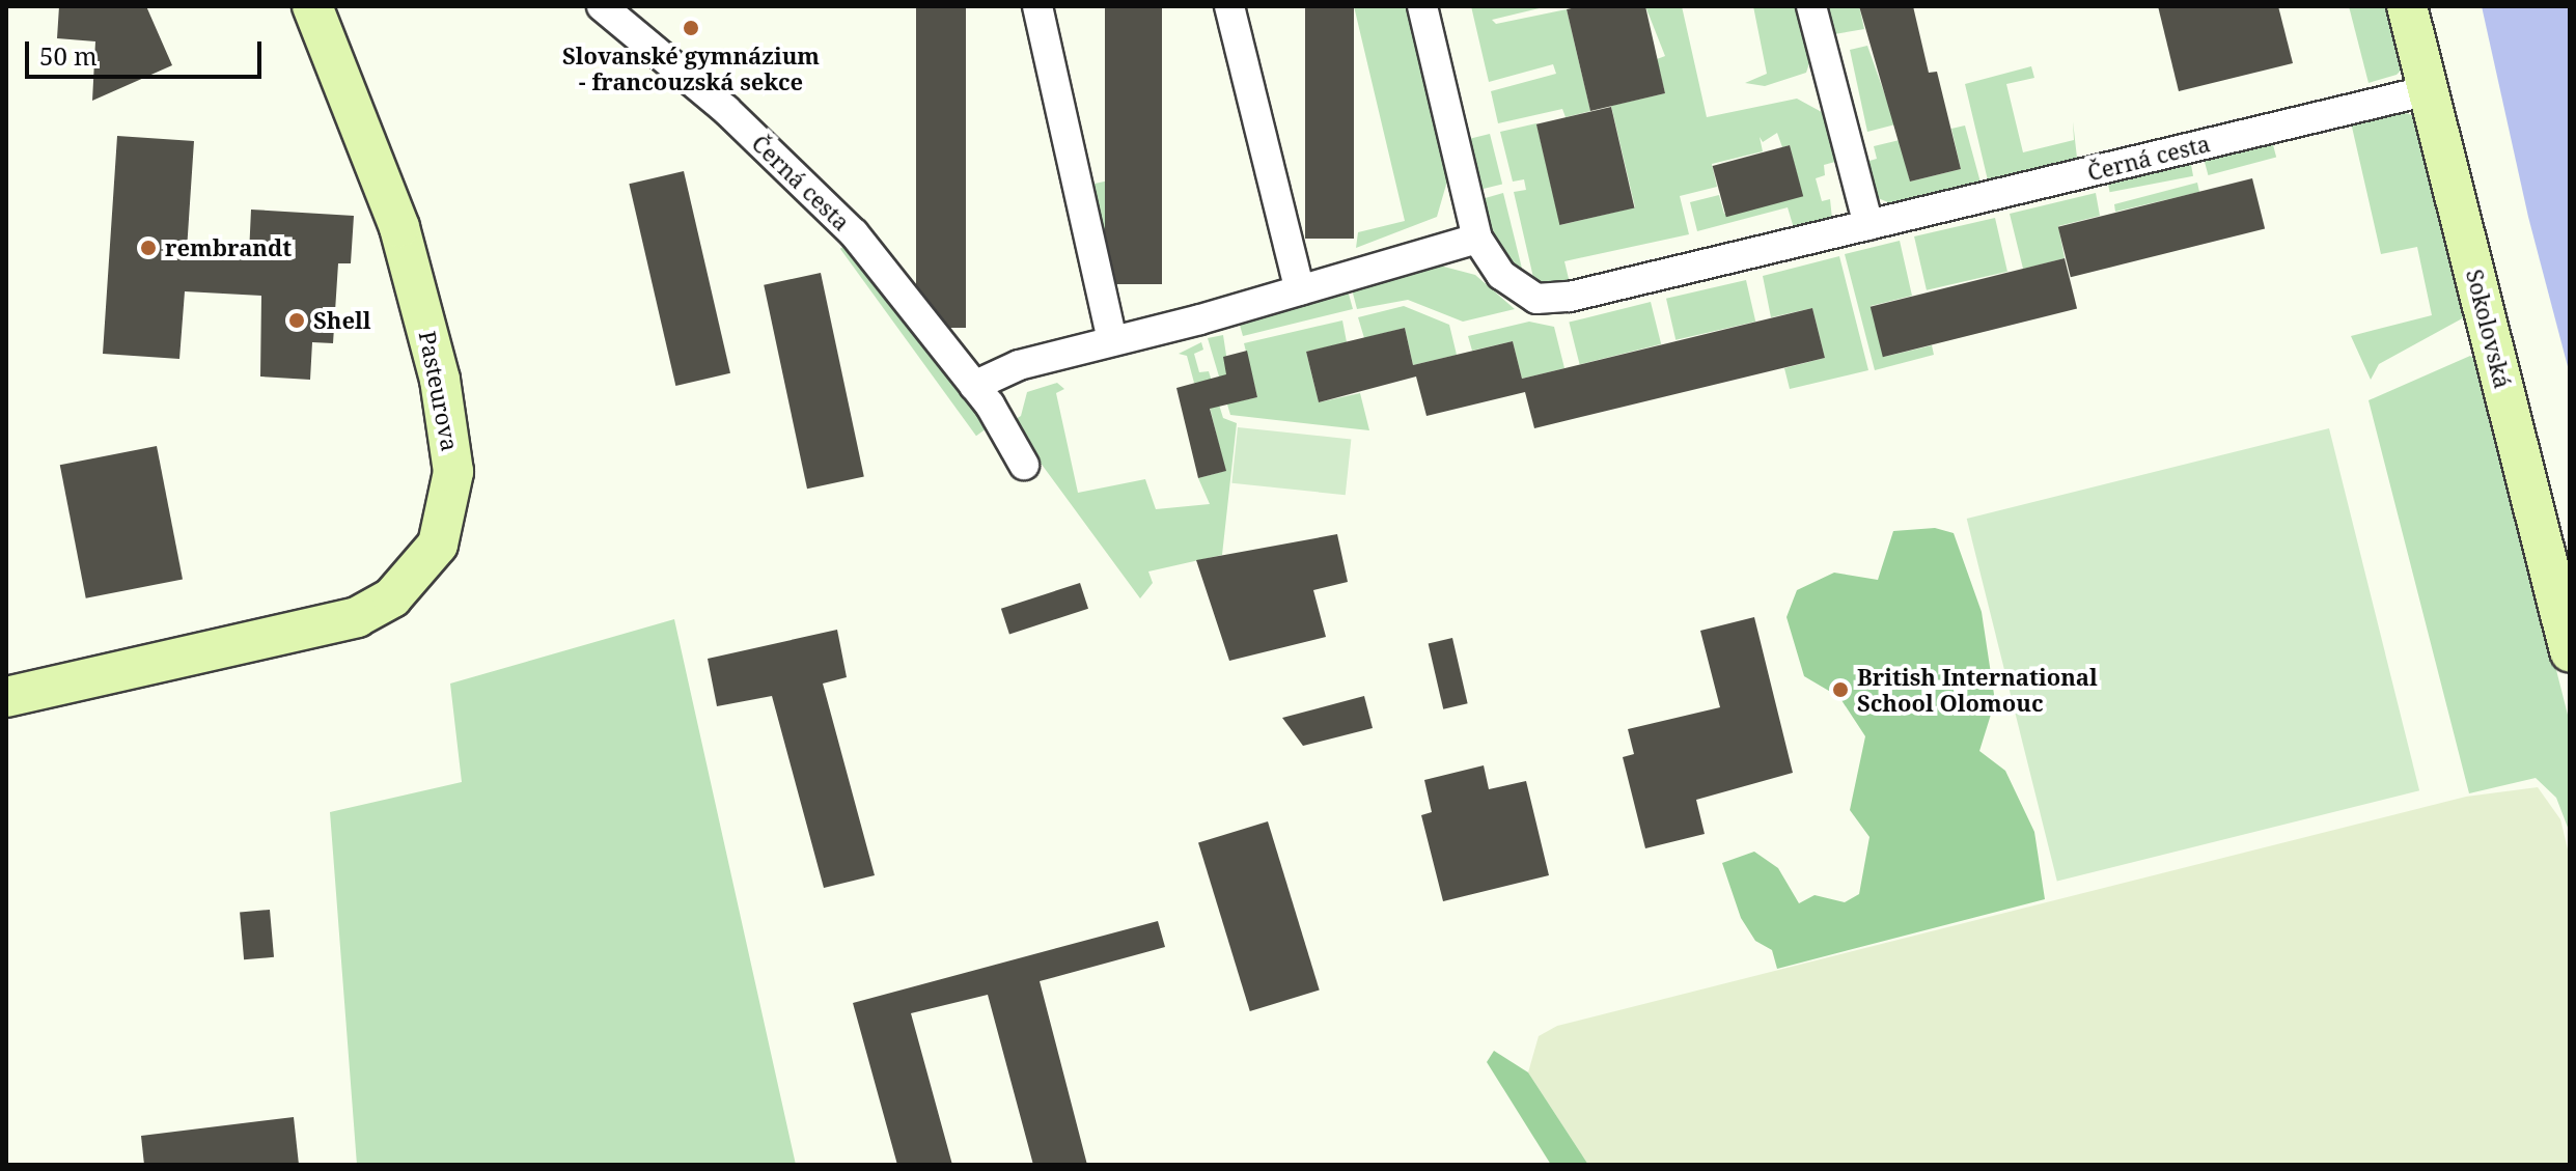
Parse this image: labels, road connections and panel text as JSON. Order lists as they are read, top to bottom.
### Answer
{
  "streets": {
    "main road": ["Sokolovská", "Pasteurova"],
    "street": ["Černá cesta"]
  },
  "crossings": [
    ["Černá cesta", "Sokolovská"]
  ],
  "places": [
    "Slovanské gymnázium - francouzská sekce",
    "rembrandt",
    "Shell",
    "British International School Olomouc"
  ],
  "scale_bar": "50 m"
}
